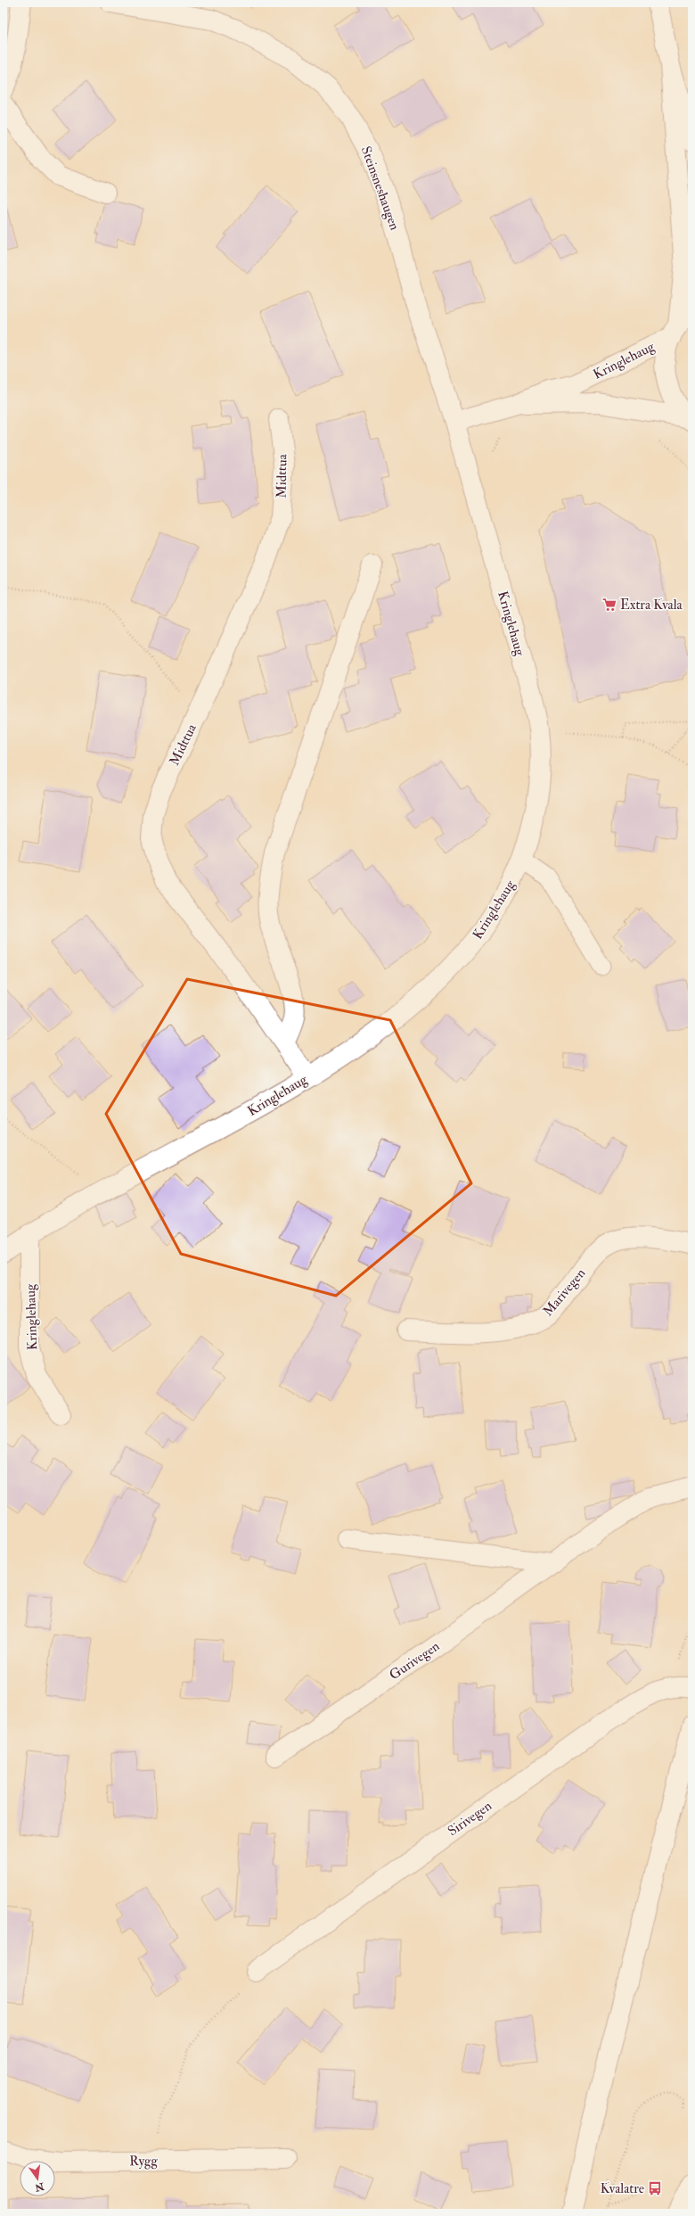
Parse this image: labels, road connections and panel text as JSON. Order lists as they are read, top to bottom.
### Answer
{
  "streets": {
    "street": [
      "Steinsneshaugen",
      "Kringlehaug",
      "Midttua",
      "Marivegen",
      "Gurivegen",
      "Sirivegen",
      "Rygg"
    ]
  },
  "crossings": [
    ["Steinsneshaugen", "Kringlehaug"],
    ["Kringlehaug", "Midttua"]
  ],
  "places": {
    "supermarket": ["Extra Kvala"],
    "bus stop": ["Kvalatre"]
  },
  "north": "bottom"
}
